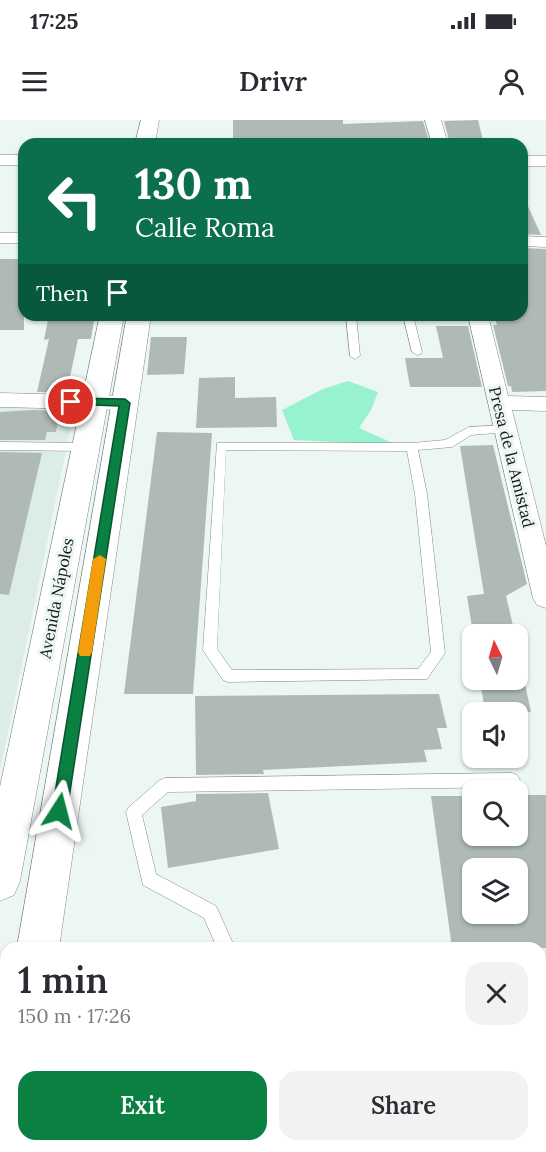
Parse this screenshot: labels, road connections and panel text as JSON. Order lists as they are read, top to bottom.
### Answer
{
  "streets": {
    "main road": ["Avenida Nápoles"],
    "street": ["Presa de la Amistad"]
  },
  "north": "top",
  "page": {
    "status": "17:25",
    "header": "Drivr",
    "turn": ["130 m", "Calle Roma"],
    "then": "Then",
    "heading": ["1 min", "150 m · 17:26"],
    "buttons": ["Exit", "Share"]
  }
}
